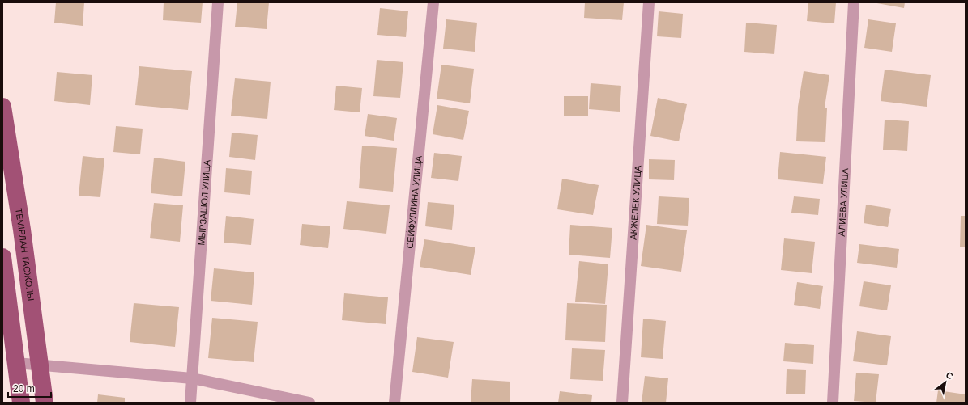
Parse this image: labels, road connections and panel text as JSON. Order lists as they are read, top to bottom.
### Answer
{
  "streets": {
    "main road": ["ТЕМІРЛАН ТАСЖОЛЫ"],
    "street": [
      "МЫРЗАШОЛ УЛИЦА",
      "СЕЙФУЛЛИНА УЛИЦА",
      "АКЖЕЛЕК УЛИЦА",
      "АЛИЕВА УЛИЦА"
    ]
  },
  "scale_bar": "20 m",
  "north": "top right"
}
